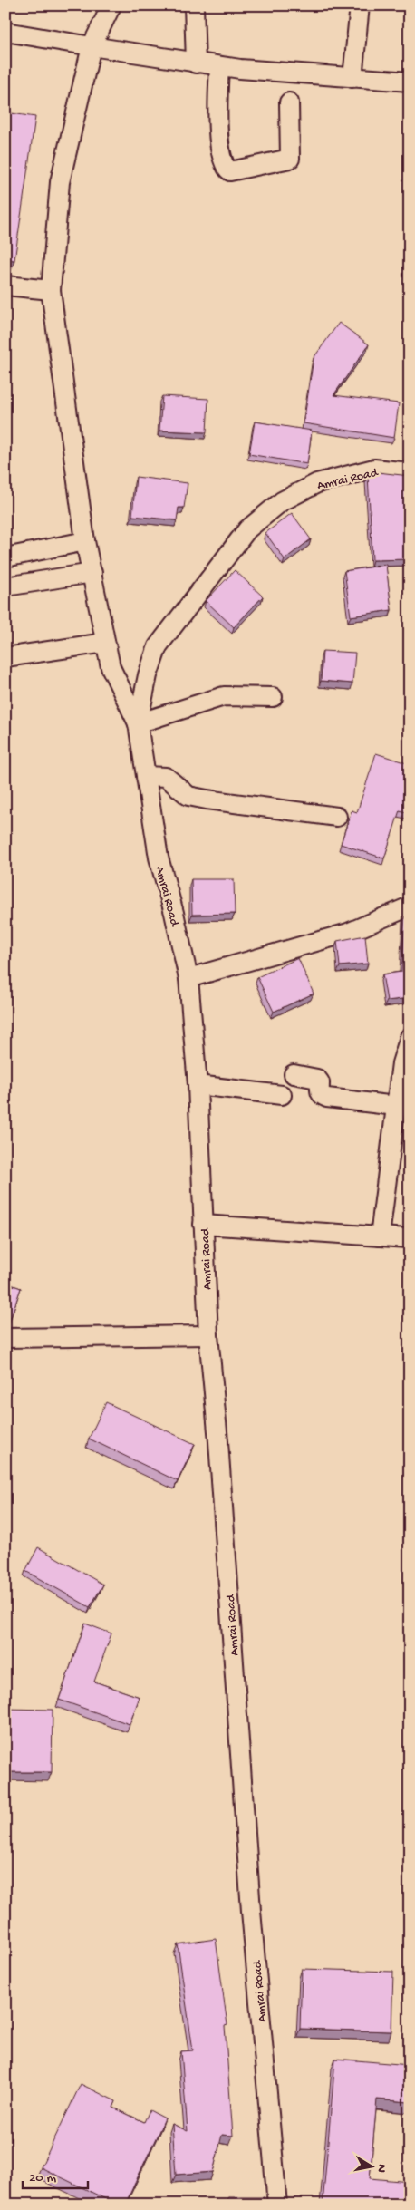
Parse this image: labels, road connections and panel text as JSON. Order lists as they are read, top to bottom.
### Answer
{
  "streets": {
    "street": ["Amrai Road"]
  },
  "scale_bar": "20 m",
  "north": "right"
}
